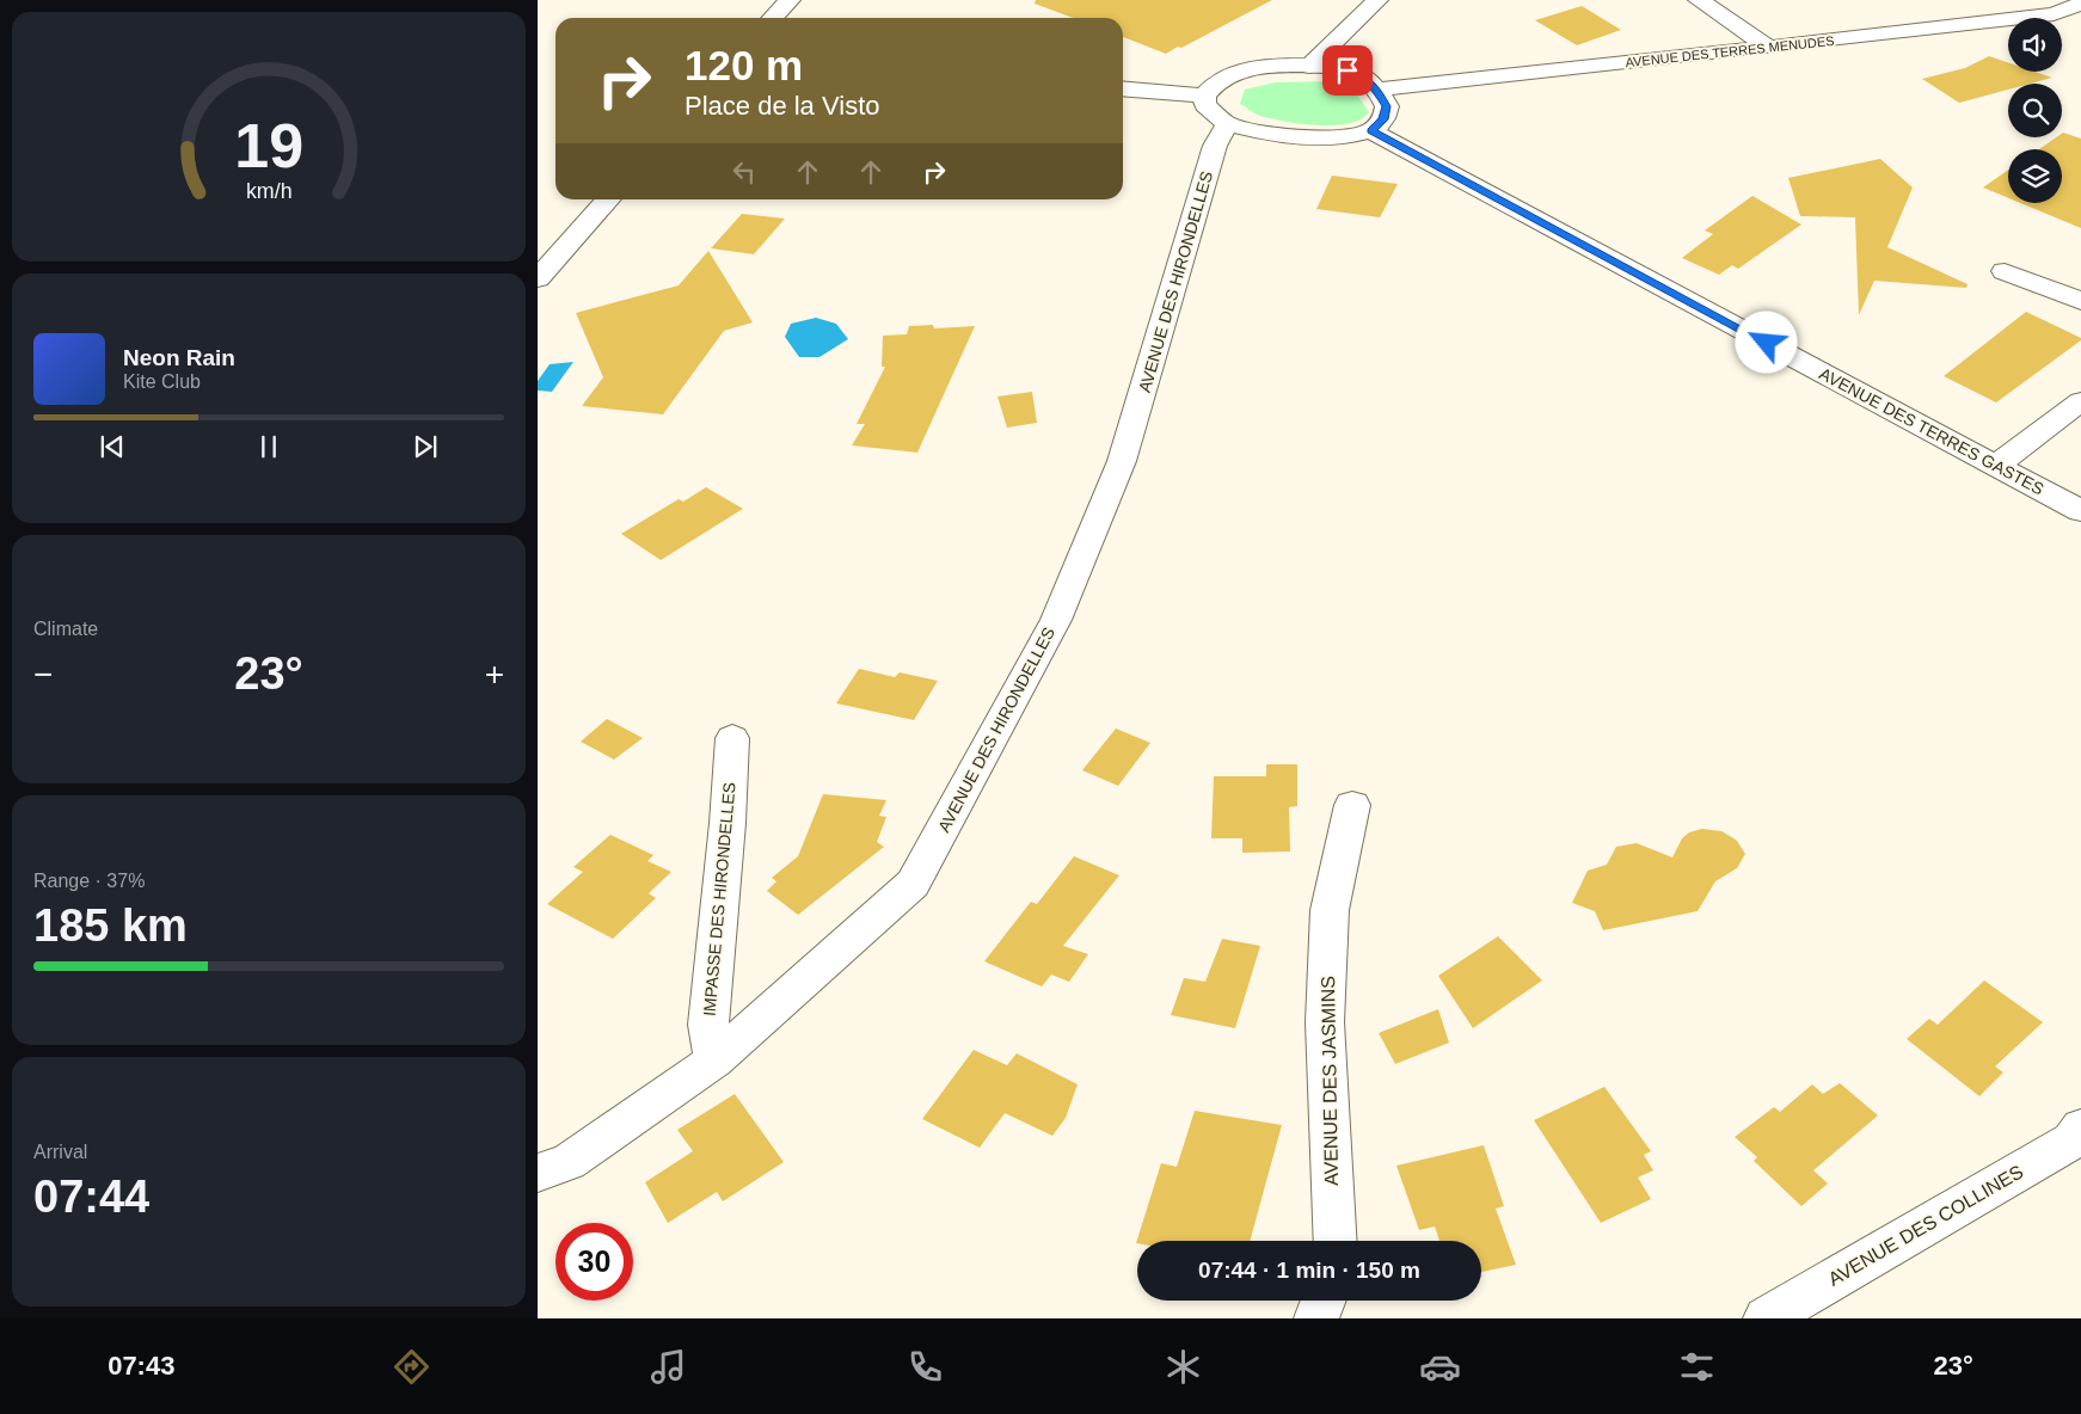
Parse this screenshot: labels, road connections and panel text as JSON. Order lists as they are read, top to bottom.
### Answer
{
  "streets": {
    "street": [
      "AVENUE DES TERRES MENUDES",
      "AVENUE DES HIRONDELLES",
      "AVENUE DES TERRES GASTES",
      "IMPASSE DES HIRONDELLES",
      "AVENUE DES JASMINS",
      "AVENUE DES COLLINES"
    ]
  },
  "crossings": [
    ["AVENUE DES HIRONDELLES", "IMPASSE DES HIRONDELLES"]
  ],
  "page": {
    "turn": ["120 m", "Place de la Visto"],
    "song": ["Neon Rain", "Kite Club"],
    "tile": [
      "Climate",
      ["Range · 37%", "185 km"],
      ["Arrival", "07:44"]
    ],
    "heat": ["−", "23°", "+"],
    "limit": "30",
    "trip": "07:44 · 1 min · 150 m",
    "tabs": ["07:43", "23°"],
    "gauge": ["19", "km/h"]
  }
}
